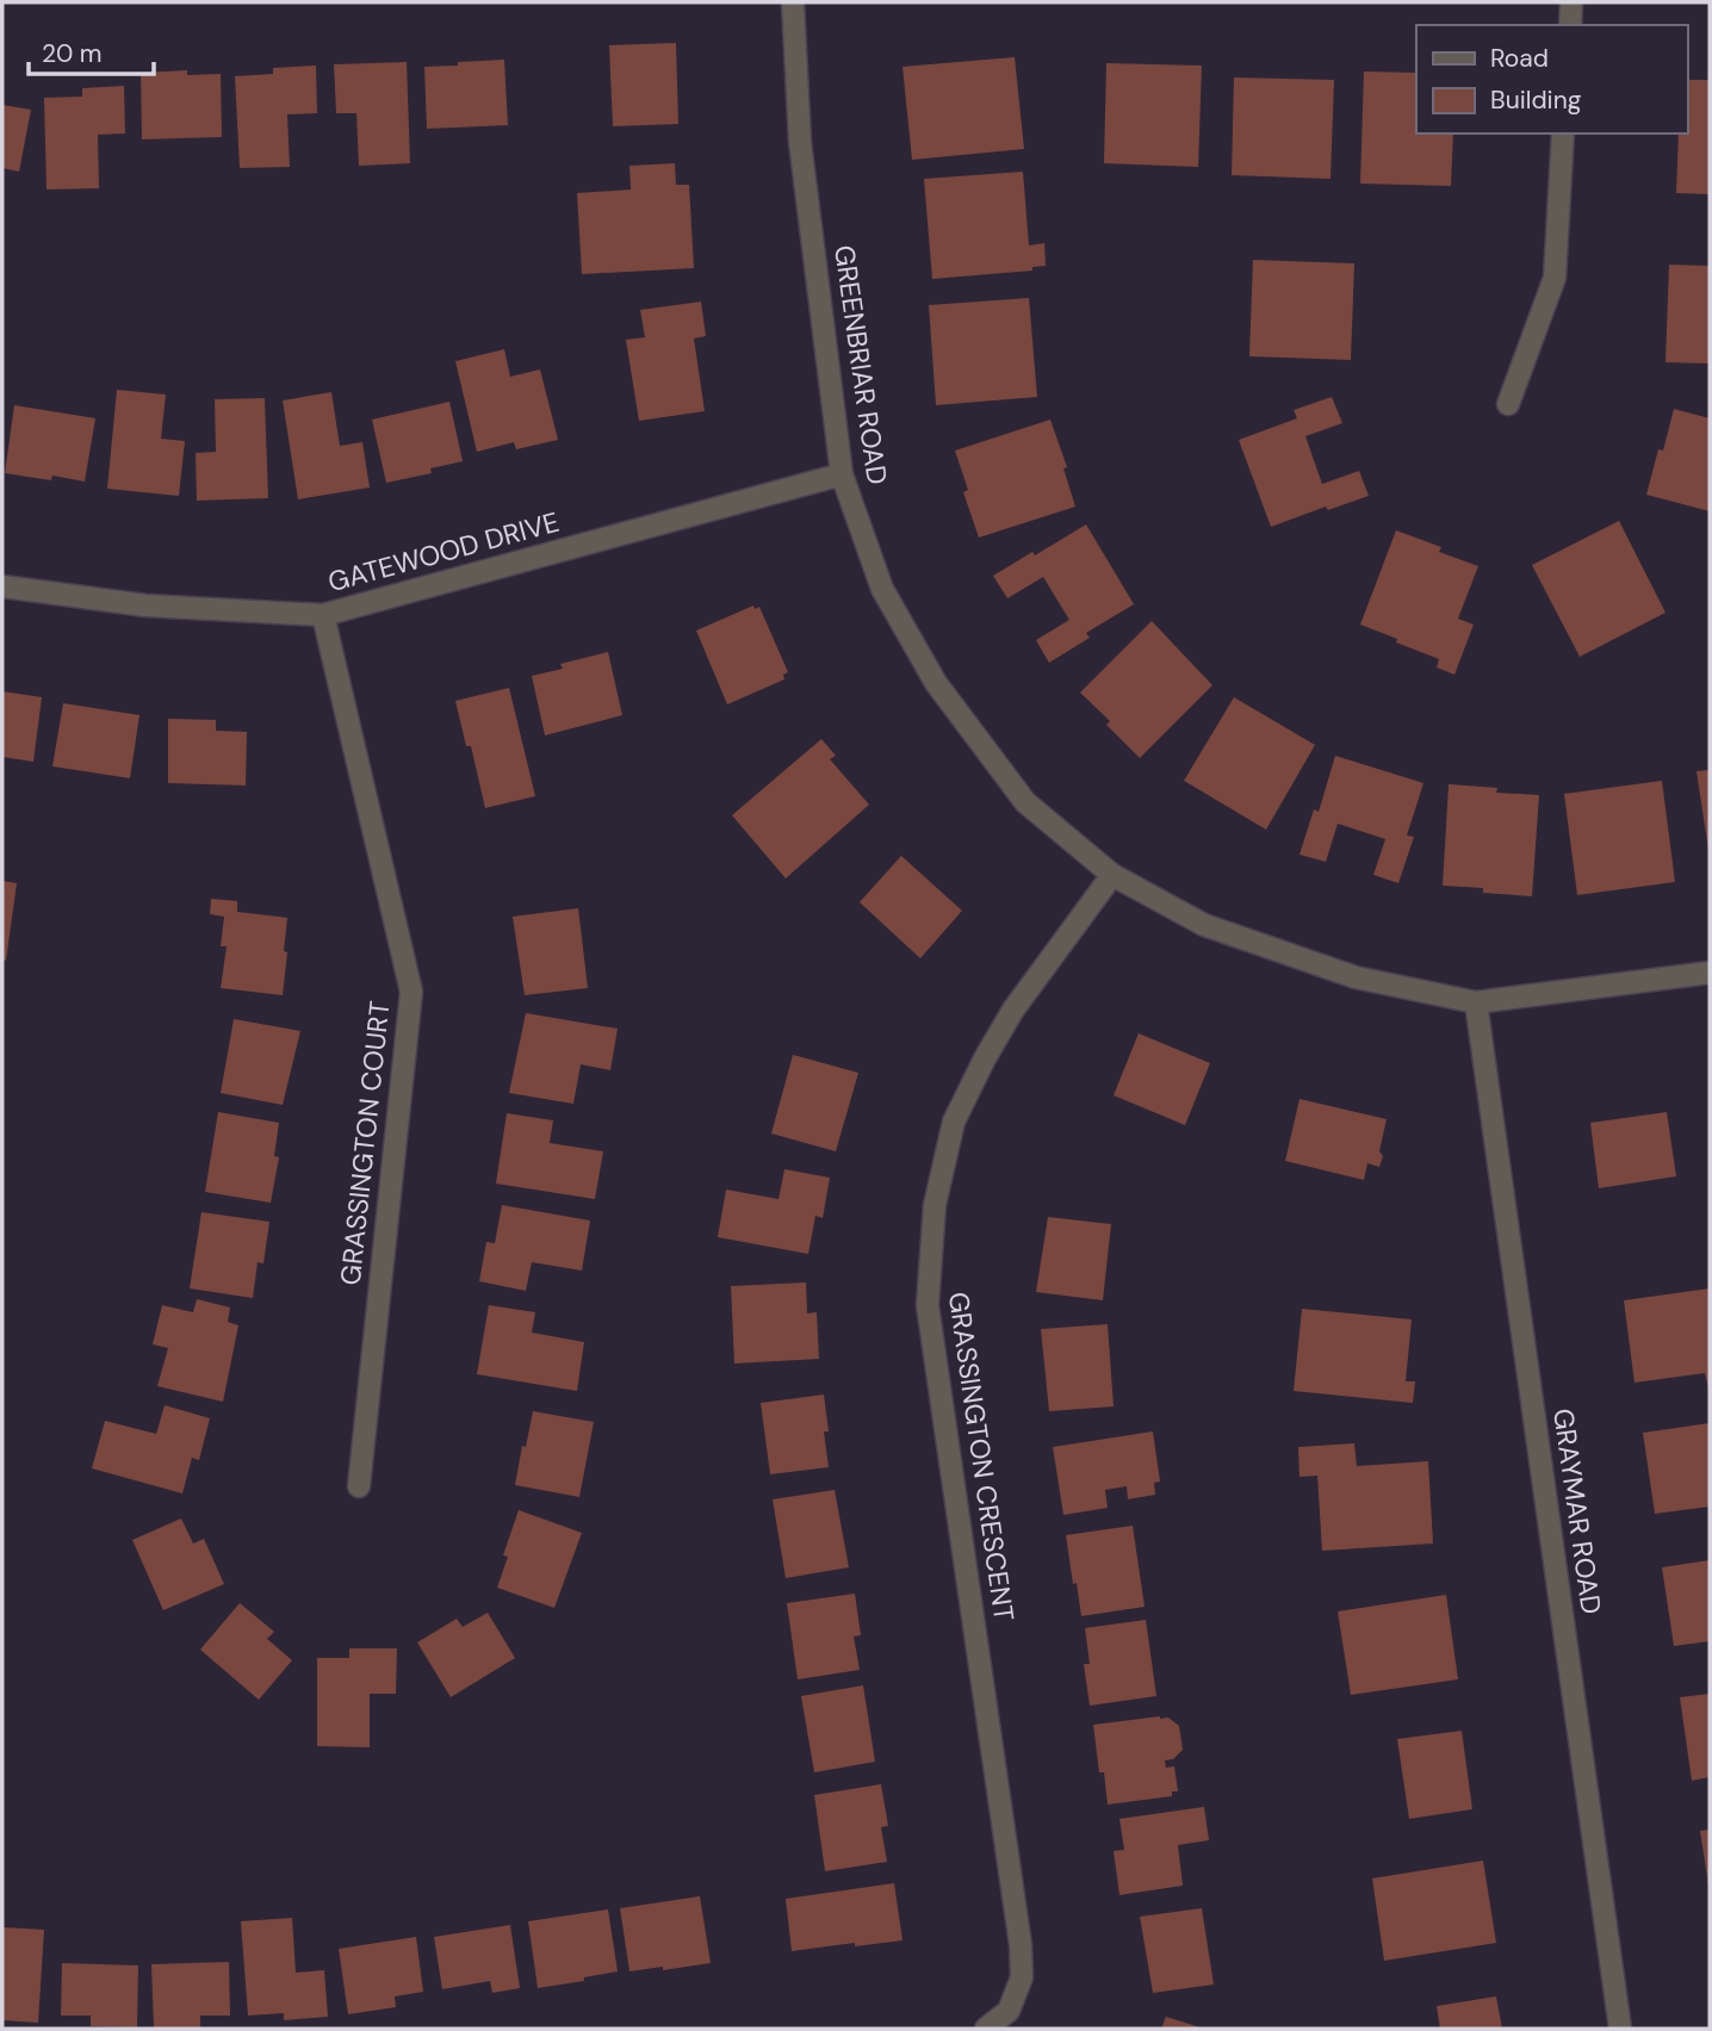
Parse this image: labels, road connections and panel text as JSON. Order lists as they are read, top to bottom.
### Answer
{
  "streets": {
    "street": [
      "GREENBRIAR ROAD",
      "GATEWOOD DRIVE",
      "GRASSINGTON COURT",
      "GRASSINGTON CRESCENT",
      "GRAYMAR ROAD"
    ]
  },
  "crossings": [
    ["GREENBRIAR ROAD", "GATEWOOD DRIVE"],
    ["GREENBRIAR ROAD", "GRASSINGTON CRESCENT"],
    ["GREENBRIAR ROAD", "GRAYMAR ROAD"],
    ["GATEWOOD DRIVE", "GRASSINGTON COURT"]
  ],
  "legend": ["Road", "Building"],
  "scale_bar": "20 m"
}
